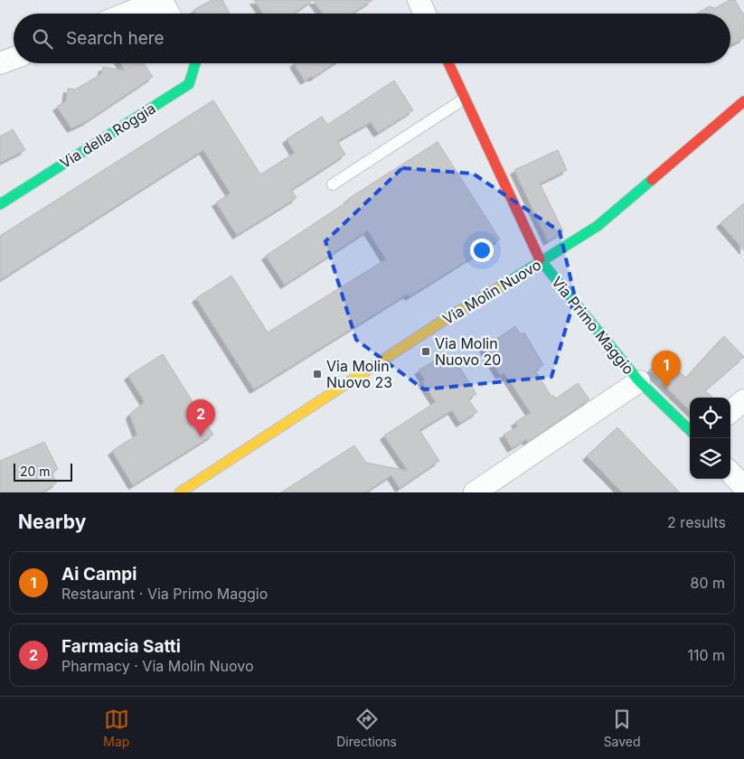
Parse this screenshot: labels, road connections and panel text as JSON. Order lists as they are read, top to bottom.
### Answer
{
  "streets": {
    "street": ["Via della Roggia", "Via Molin Nuovo", "Via Primo Maggio"]
  },
  "crossings": [
    ["Via Molin Nuovo", "Via Primo Maggio"]
  ],
  "places": {
    "transit": ["Via Molin Nuovo 20", "Via Molin Nuovo 23"]
  },
  "scale_bar": "20 m",
  "page": {
    "search": "Search here",
    "pins": ["1", "2"],
    "scale": "20 m",
    "heading": ["Nearby", "2 results"],
    "list": [
      {
        "mark": "1",
        "name": "Ai Campi",
        "note": "Restaurant · Via Primo Maggio",
        "value": "80 m"
      },
      {
        "mark": "2",
        "name": "Farmacia Satti",
        "note": "Pharmacy · Via Molin Nuovo",
        "value": "110 m"
      }
    ],
    "nav": ["Map", "Directions", "Saved"]
  }
}
